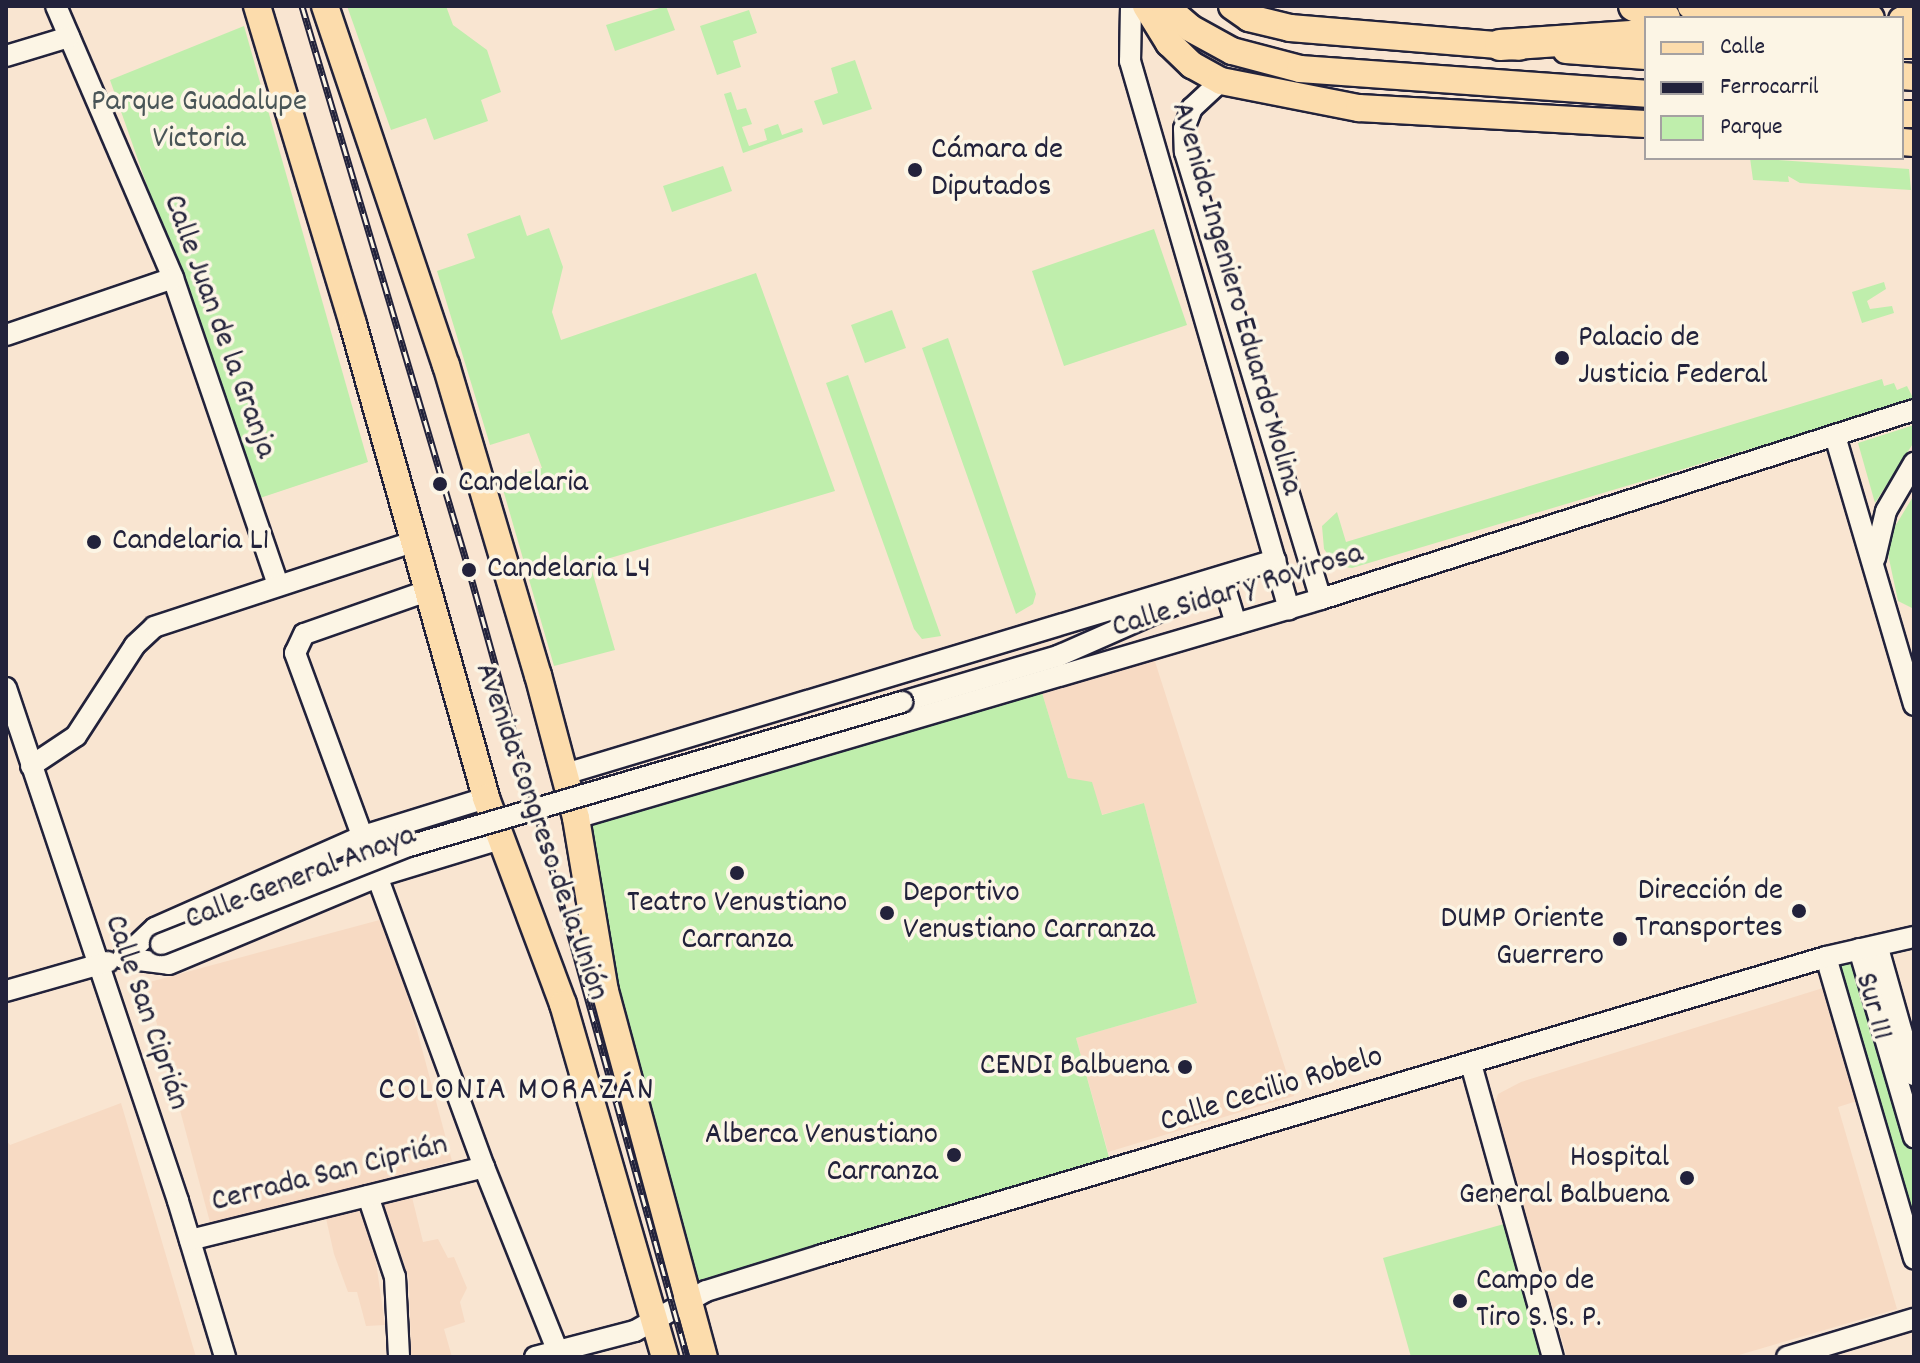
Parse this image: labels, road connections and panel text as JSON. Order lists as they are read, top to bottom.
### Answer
{
  "streets": {
    "main road": ["Avenida Congreso de la Unión"],
    "street": [
      "Avenida Ingeniero Eduardo Molina",
      "Calle Juan de la Granja",
      "Calle Sidar y Rovirosa",
      "Calle General Anaya",
      "Sur 111",
      "Calle San Ciprián",
      "Calle Cecilio Robelo",
      "Cerrada San Ciprián"
    ]
  },
  "crossings": [
    ["Avenida Ingeniero Eduardo Molina", "Calle Sidar y Rovirosa"],
    ["Calle Sidar y Rovirosa", "Avenida Congreso de la Unión"],
    ["Avenida Congreso de la Unión", "Calle General Anaya"],
    ["Avenida Congreso de la Unión", "Calle Cecilio Robelo"],
    ["Calle General Anaya", "Calle San Ciprián"],
    ["Sur 111", "Calle Cecilio Robelo"],
    ["Calle San Ciprián", "Cerrada San Ciprián"]
  ],
  "districts": ["COLONIA MORAZÁN"],
  "parks": ["Parque Guadalupe Victoria"],
  "places": [
    "Cámara de Diputados",
    "Palacio de Justicia Federal",
    "Candelaria",
    "Candelaria L1",
    "Candelaria L4",
    "Teatro Venustiano Carranza",
    "Dirección de Transportes",
    "Deportivo Venustiano Carranza",
    "DUMP Oriente Guerrero",
    "CENDI Balbuena",
    "Alberca Venustiano Carranza",
    "Hospital General Balbuena",
    "Campo de Tiro S. S. P."
  ],
  "legend": ["Calle", "Ferrocarril", "Parque"]
}
